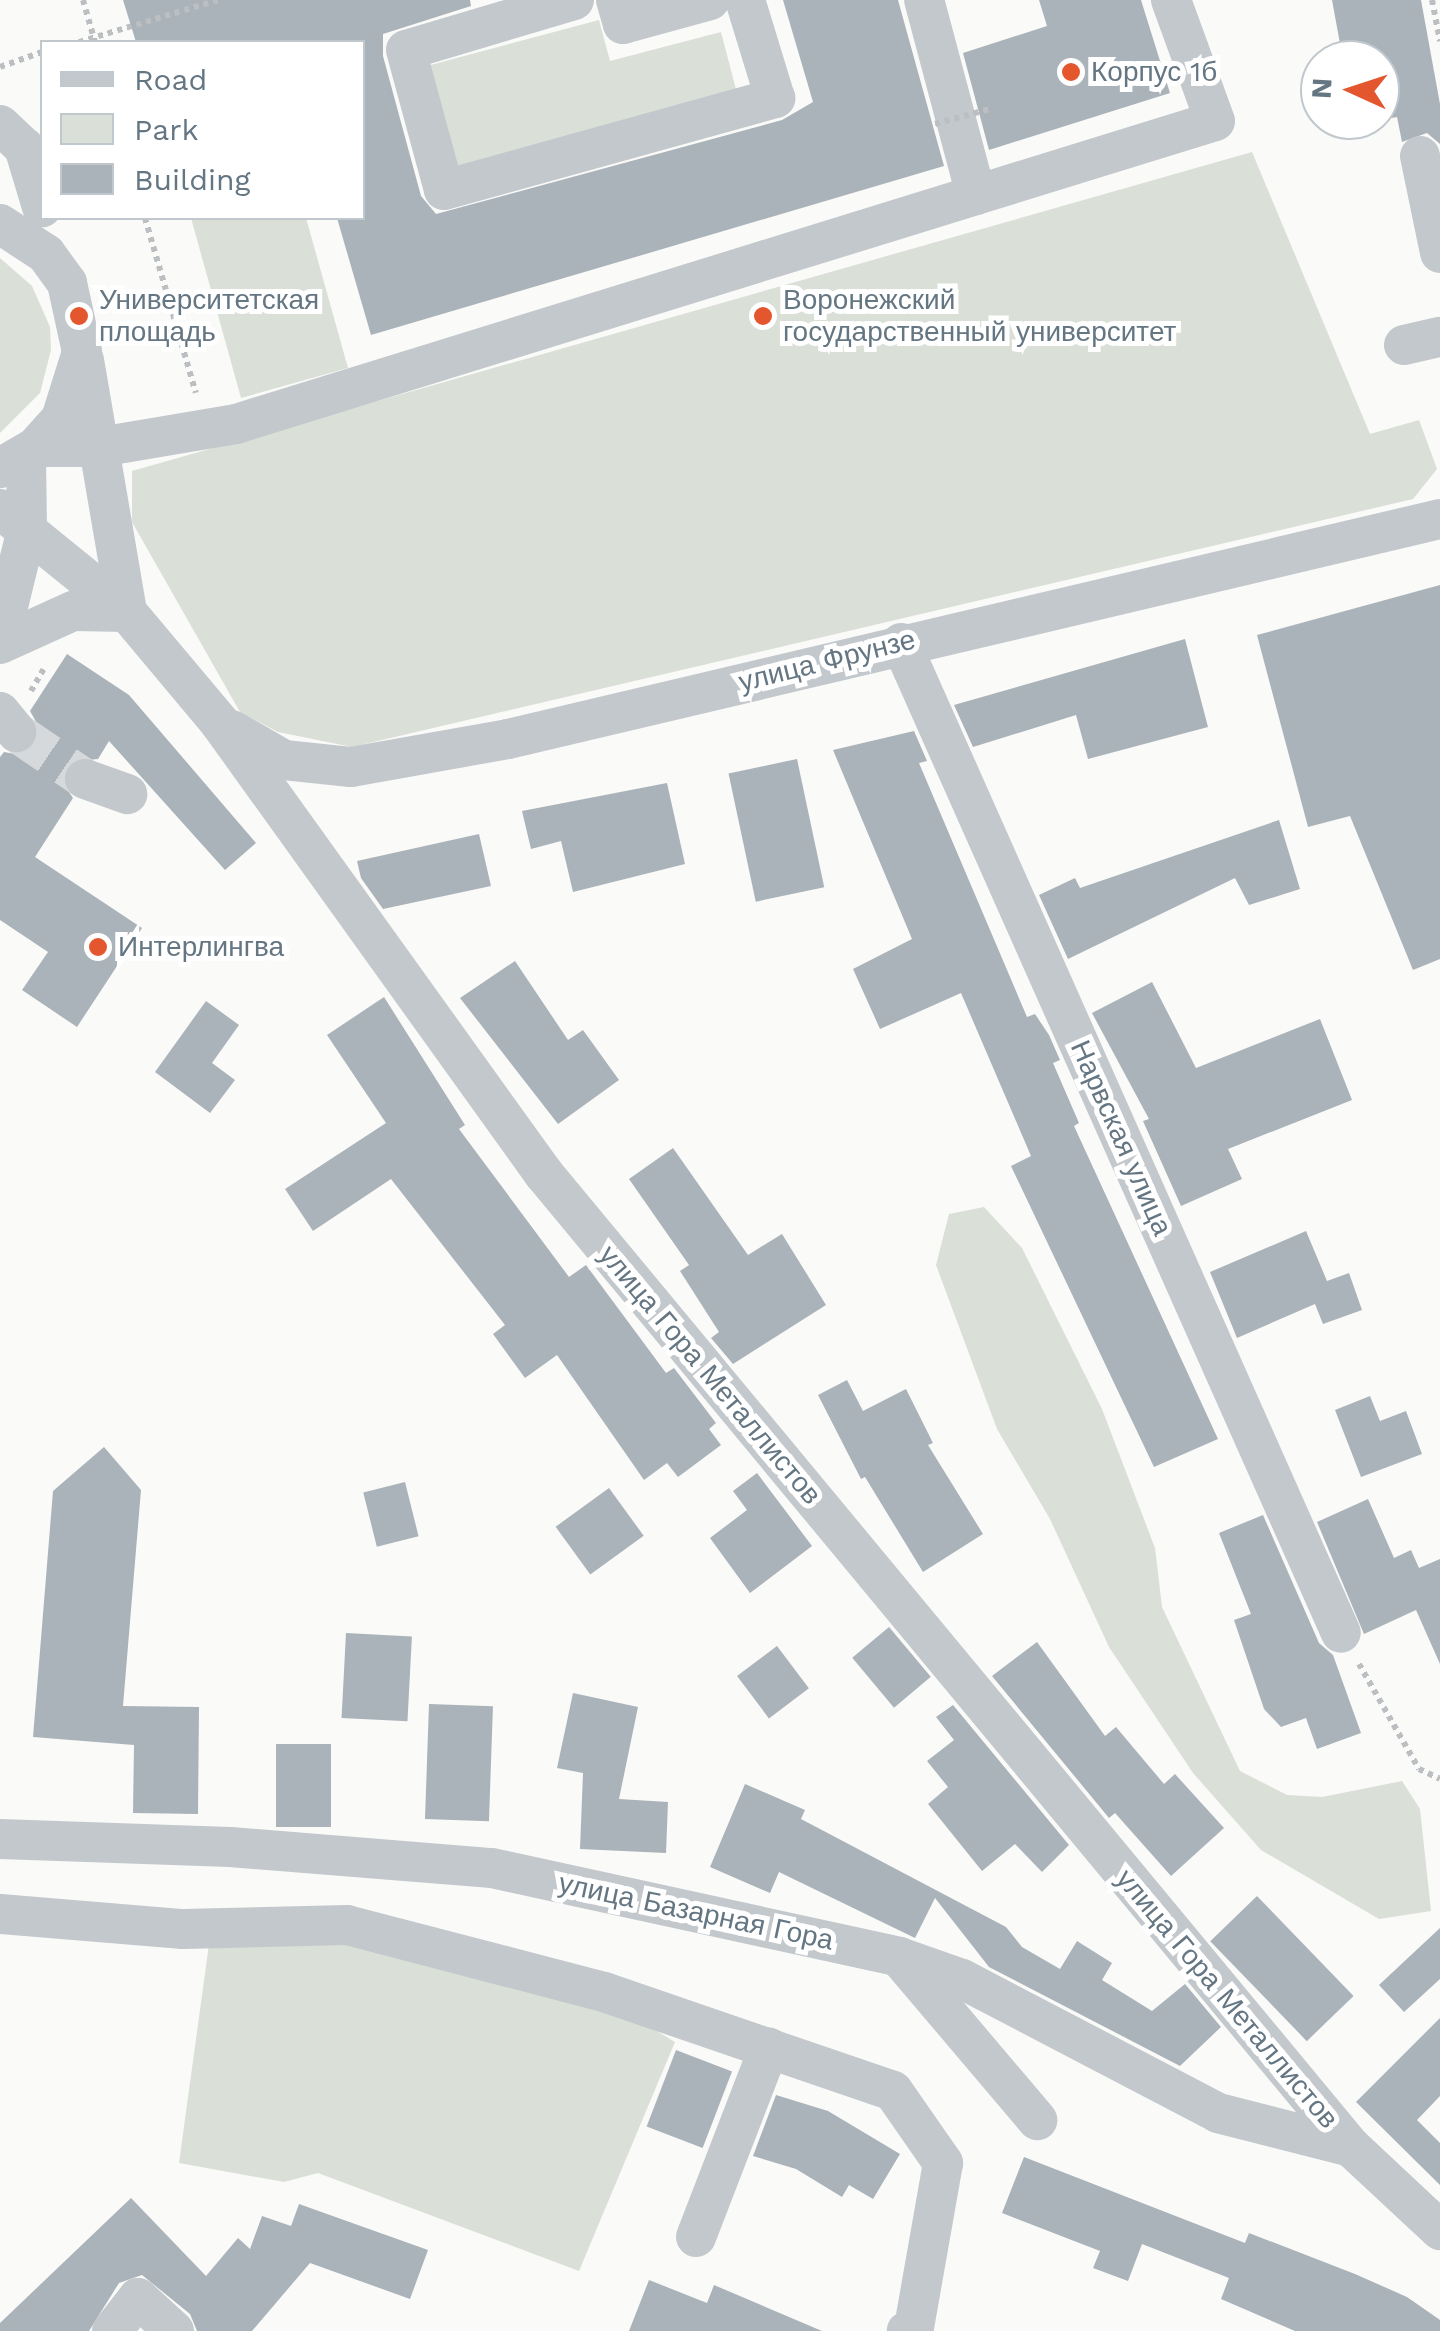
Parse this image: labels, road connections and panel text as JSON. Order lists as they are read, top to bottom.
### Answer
{
  "streets": {
    "street": [
      "улица Фрунзе",
      "Нарвская улица",
      "улица Гора Металлистов",
      "улица Базарная Гора"
    ]
  },
  "crossings": [
    ["улица Фрунзе", "Нарвская улица"],
    ["улица Фрунзе", "улица Гора Металлистов"],
    ["улица Гора Металлистов", "улица Базарная Гора"]
  ],
  "places": [
    "Корпус 1б",
    "Университетская площадь",
    "Воронежский государственный университет",
    "Интерлингва"
  ],
  "legend": ["Road", "Park", "Building"],
  "north": "left"
}
